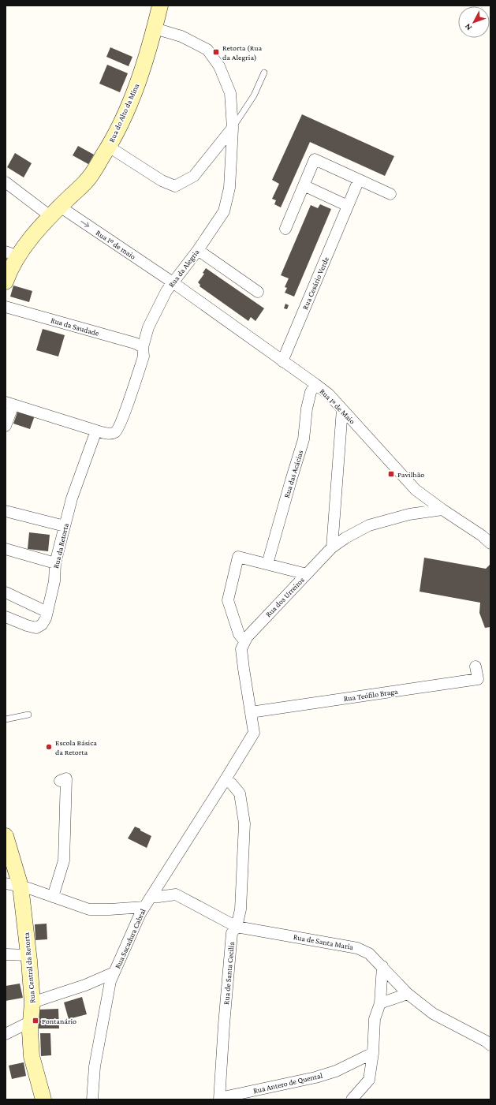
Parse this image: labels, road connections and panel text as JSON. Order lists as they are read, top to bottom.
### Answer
{
  "streets": {
    "street": [
      "Rua do Alto da Mina",
      "Rua 1º de maio",
      "Rua da Alegria",
      "Rua Cesário Verde",
      "Rua da Saudade",
      "Rua 1º de Maio",
      "Rua das Acácias",
      "Rua da Retorta",
      "Rua dos Urreiros",
      "Rua Teófilo Braga",
      "Rua Sacadura Cabral",
      "Rua de Santa Maria",
      "Rua Central da Retorta",
      "Rua de Santa Cecilia",
      "Rua Antero de Quental"
    ]
  },
  "crossings": [
    ["Rua do Alto da Mina", "Rua 1º de maio"],
    ["Rua do Alto da Mina", "Rua da Alegria"],
    ["Rua 1º de maio", "Rua da Alegria"],
    ["Rua 1º de maio", "Rua 1º de Maio"],
    ["Rua da Alegria", "Rua da Saudade"],
    ["Rua da Alegria", "Rua 1º de Maio"],
    ["Rua da Alegria", "Rua da Retorta"],
    ["Rua Cesário Verde", "Rua 1º de Maio"],
    ["Rua 1º de Maio", "Rua das Acácias"],
    ["Rua 1º de Maio", "Rua dos Urreiros"],
    ["Rua Sacadura Cabral", "Rua de Santa Maria"],
    ["Rua Sacadura Cabral", "Rua de Santa Cecilia"],
    ["Rua de Santa Maria", "Rua de Santa Cecilia"]
  ],
  "one_way": ["Rua 1º de maio"],
  "places": {
    "transit": ["Retorta (Rua da Alegria)", "Pavilhão", "Fontanário"],
    "other": ["Escola Básica da Retorta"]
  },
  "north": "bottom left"
}
